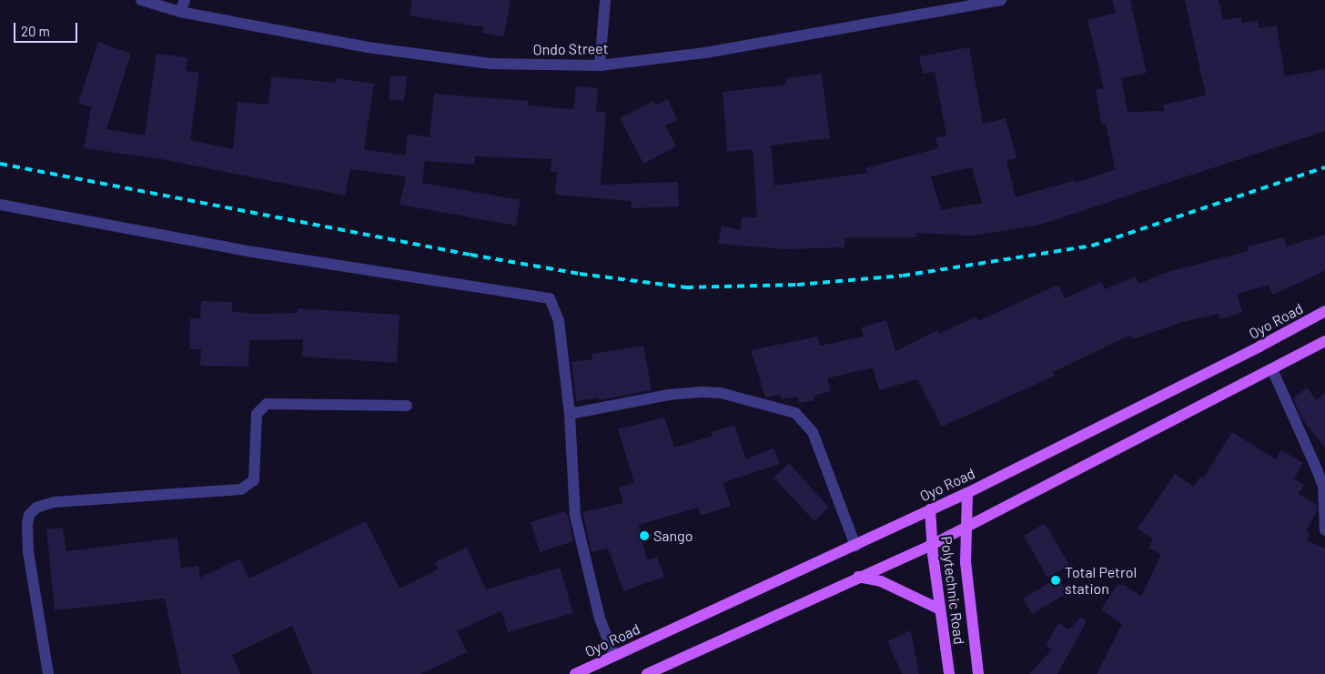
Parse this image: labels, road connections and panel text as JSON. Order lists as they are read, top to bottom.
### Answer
{
  "streets": {
    "main road": ["Oyo Road", "Polytechnic Road"],
    "street": ["Ondo Street"]
  },
  "crossings": [
    ["Oyo Road", "Polytechnic Road"]
  ],
  "places": ["Sango", "Total Petrol station"],
  "scale_bar": "20 m"
}
